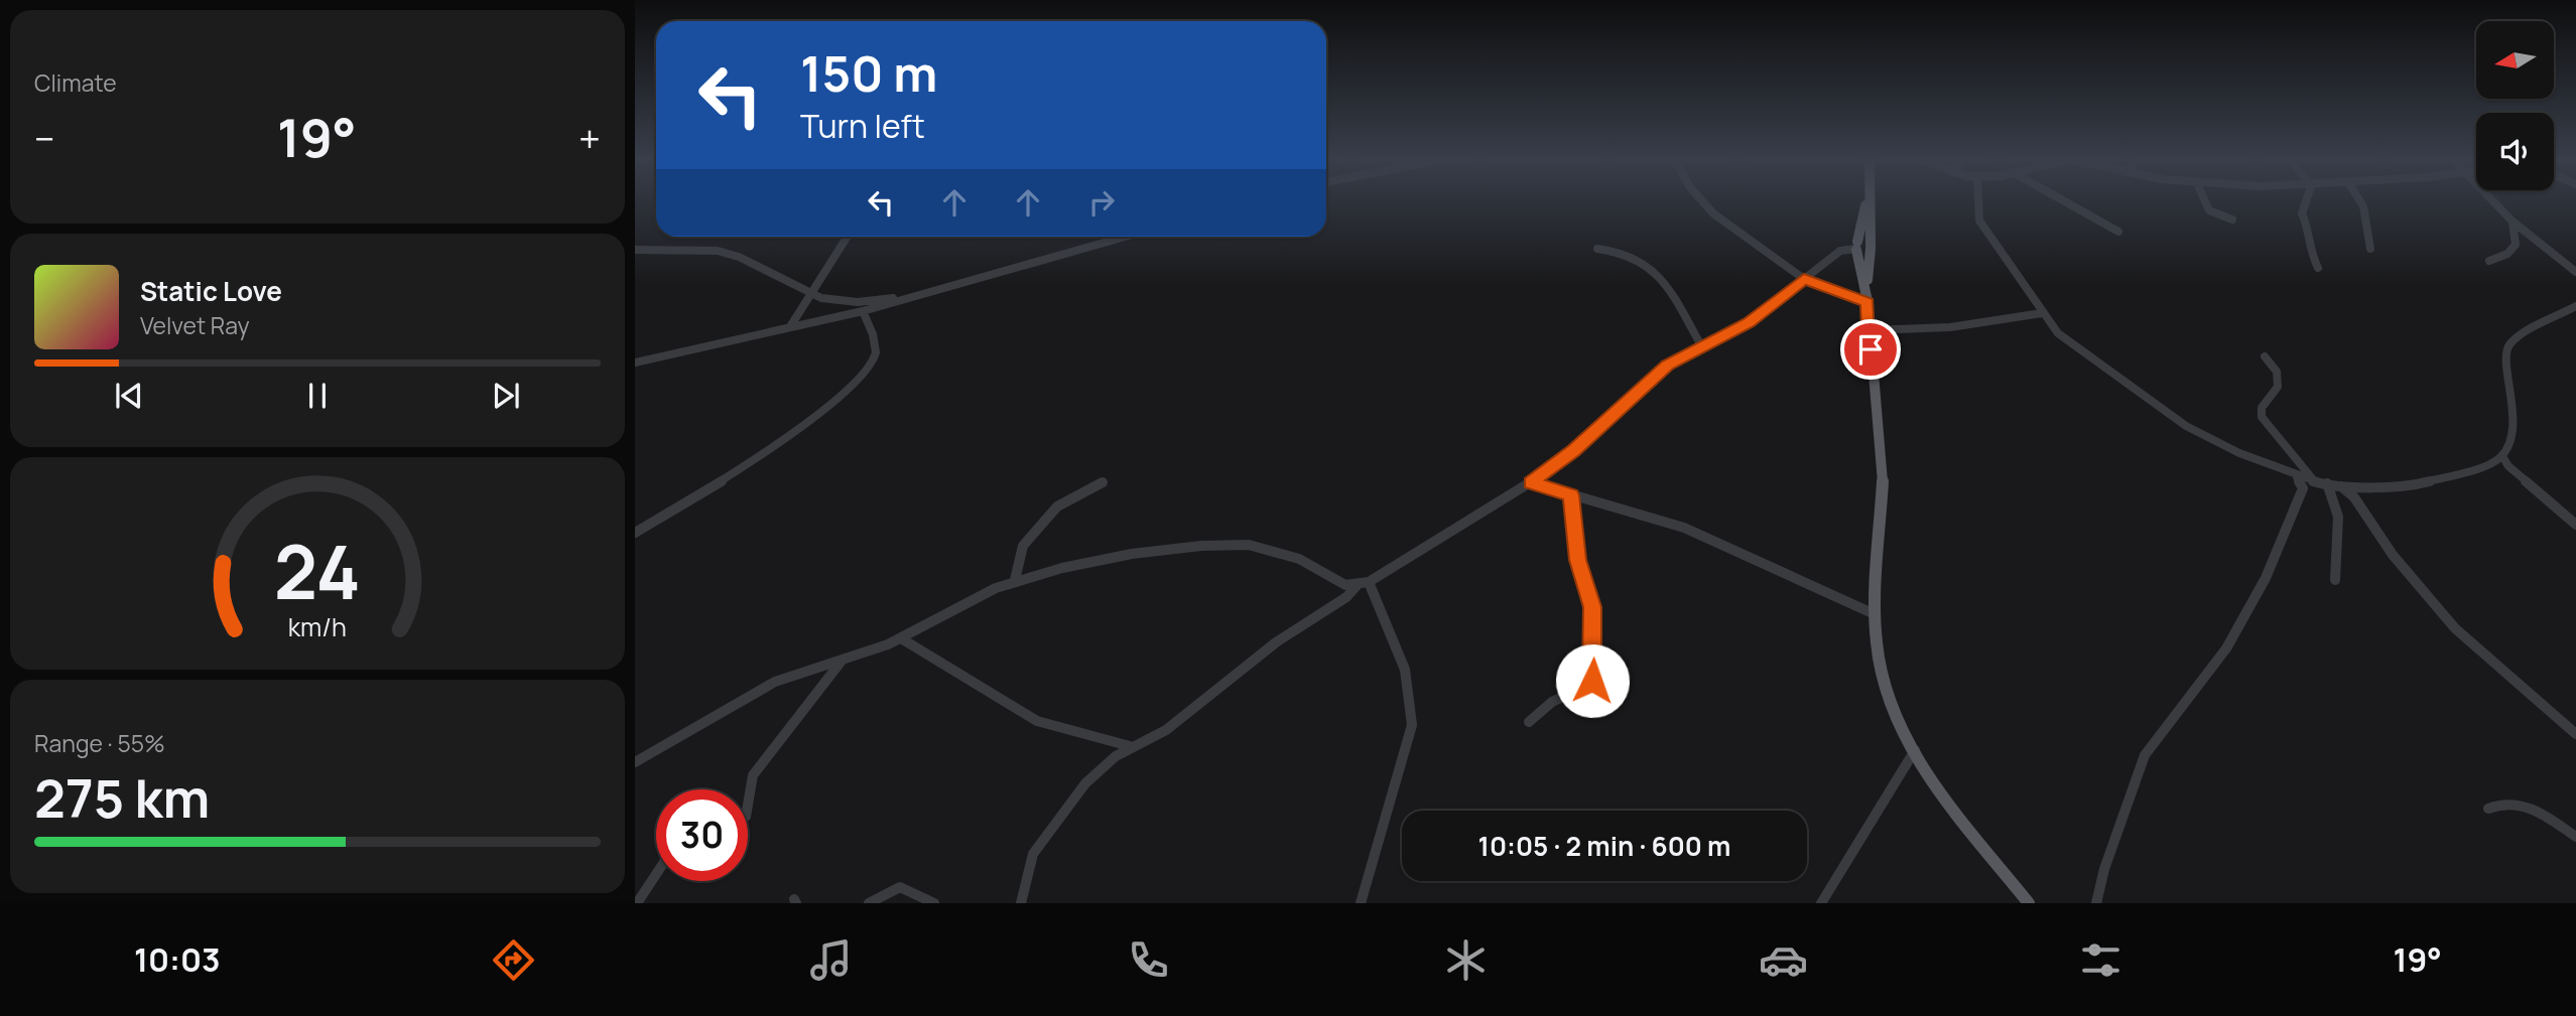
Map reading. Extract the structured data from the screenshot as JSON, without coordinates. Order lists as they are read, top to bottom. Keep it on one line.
{"north":"left","page":{"tile":["Climate",["Range · 55%","275 km"]],"turn":["150 m","Turn left"],"heat":["−","19°","+"],"song":["Static Love","Velvet Ray"],"limit":"30","trip":"10:05 · 2 min · 600 m","tabs":["10:03","19°"],"gauge":["24","km/h"]}}
